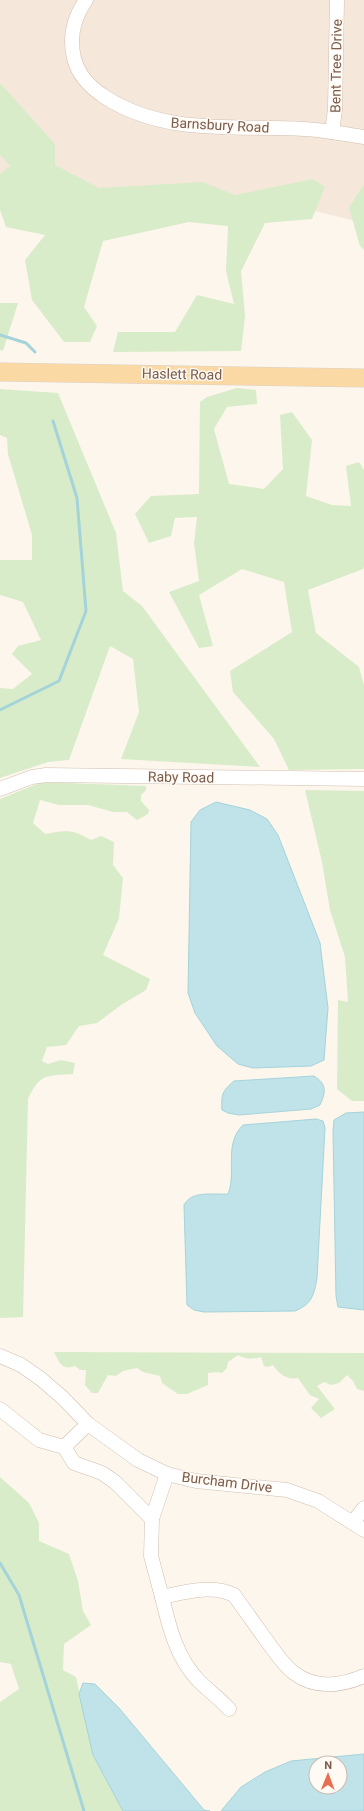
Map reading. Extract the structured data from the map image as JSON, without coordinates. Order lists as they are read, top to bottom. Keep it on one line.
{"streets":{"main road":["Haslett Road"],"street":["Bent Tree Drive","Barnsbury Road","Raby Road","Burcham Drive"]},"crossings":[["Bent Tree Drive","Barnsbury Road"]],"north":"top"}
